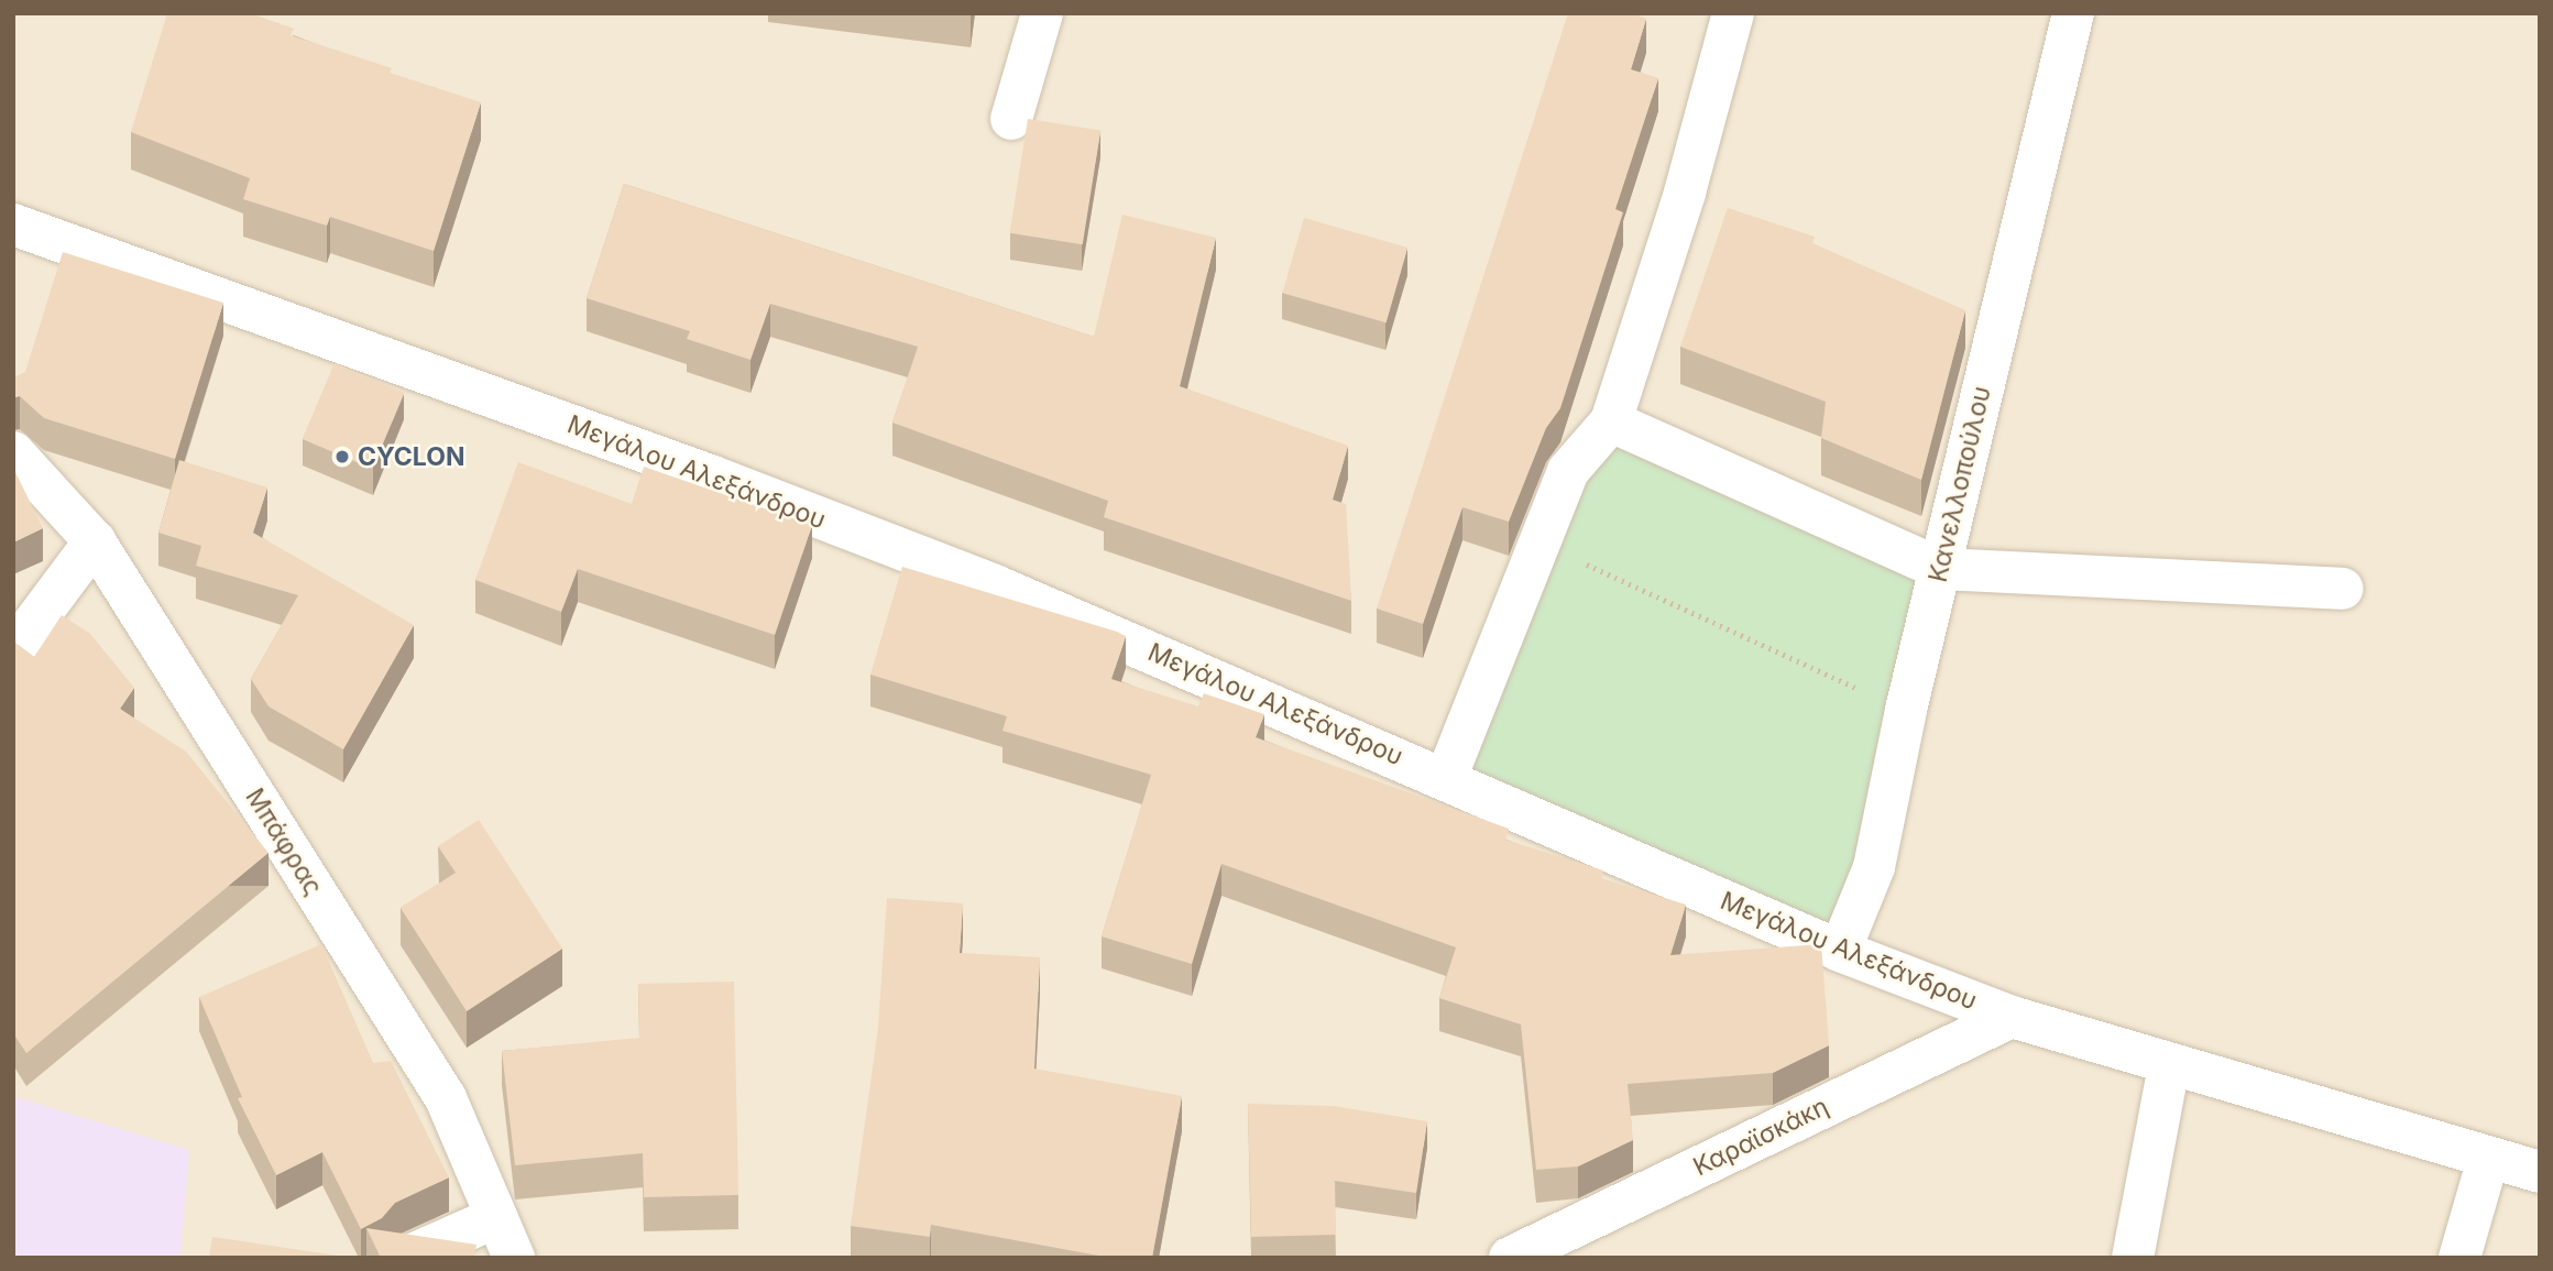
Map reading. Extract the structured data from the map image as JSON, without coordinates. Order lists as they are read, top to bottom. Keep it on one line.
{"streets":{"street":["Μεγάλου Αλεξάνδρου","Κανελλοπούλου","Μπάφρας","Καραϊσκάκη"]},"crossings":[["Μεγάλου Αλεξάνδρου","Κανελλοπούλου"],["Μεγάλου Αλεξάνδρου","Καραϊσκάκη"]],"places":["CYCLON"]}
